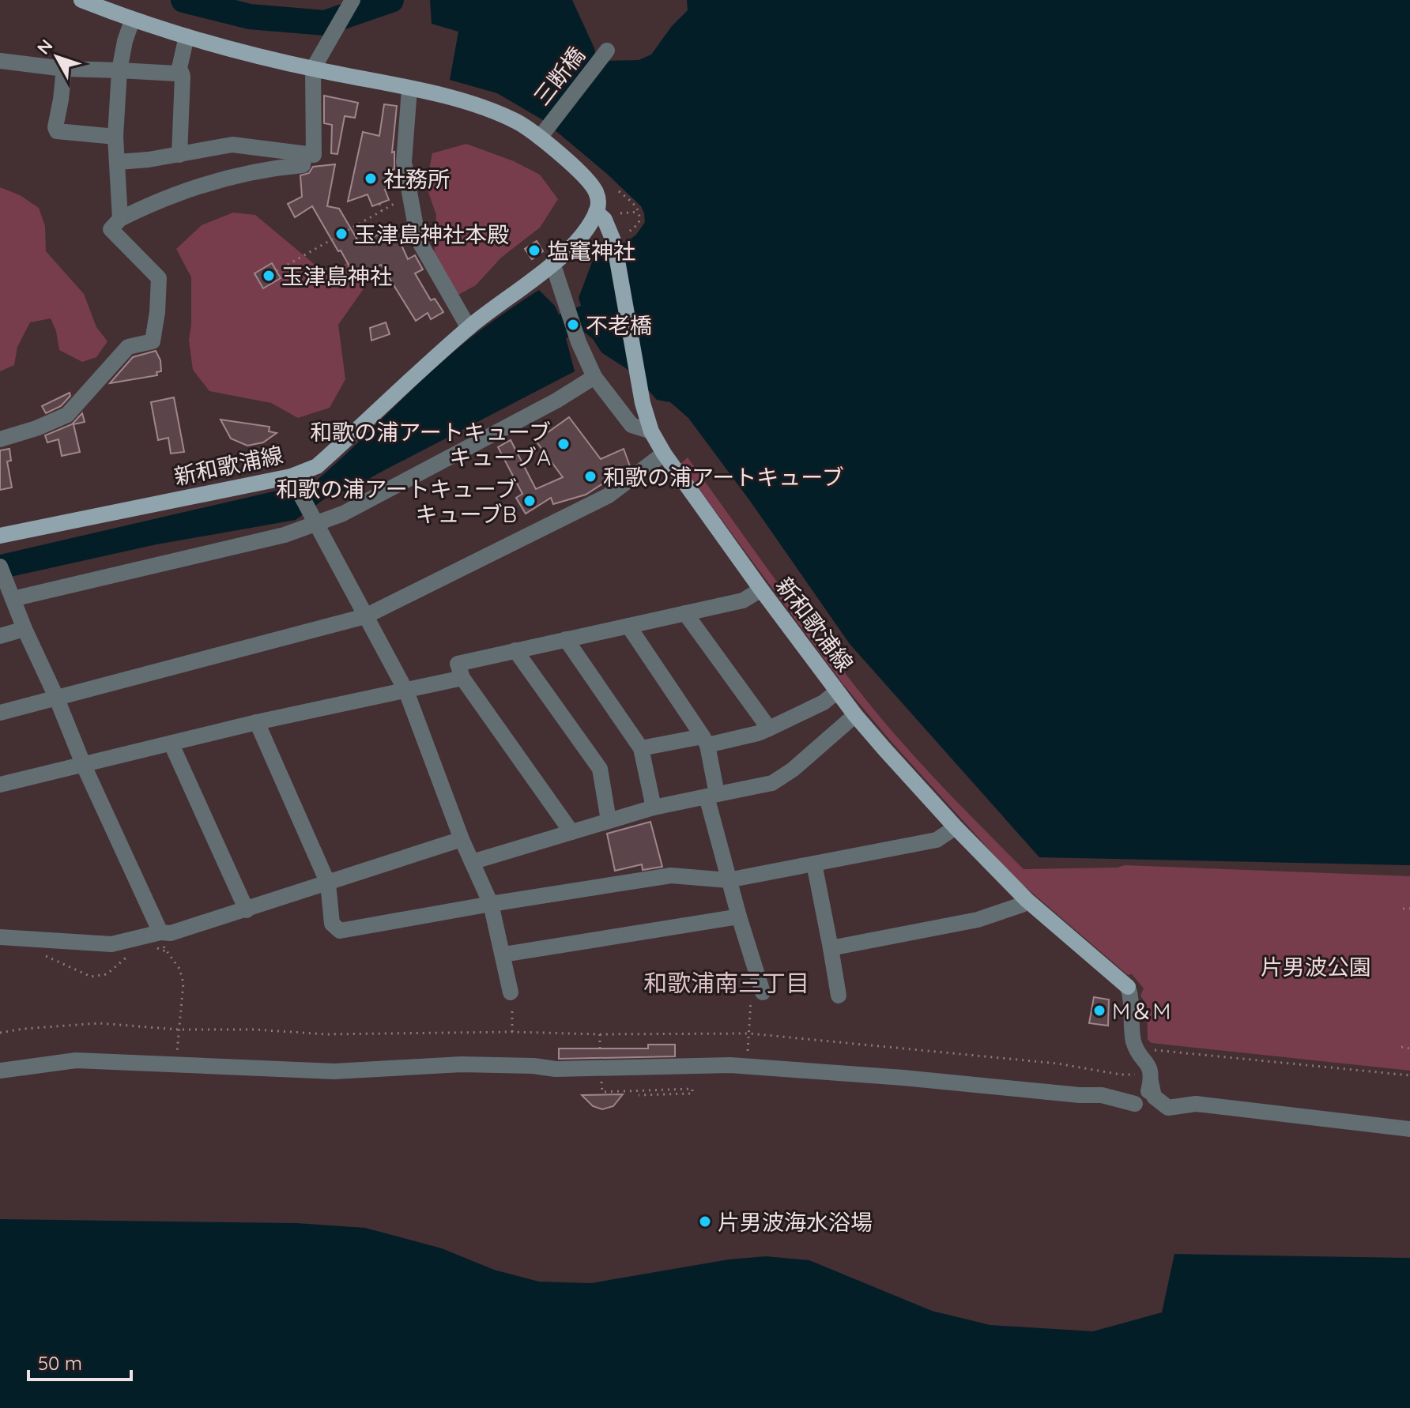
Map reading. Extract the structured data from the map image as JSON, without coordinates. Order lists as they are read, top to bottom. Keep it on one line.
{"streets":{"main road":["新和歌浦線"],"street":["三断橋"]},"crossings":[["三断橋","新和歌浦線"]],"districts":["和歌浦南三丁目"],"parks":["片男波公園"],"places":["社務所","玉津島神社本殿","塩竃神社","玉津島神社","不老橋","和歌の浦アートキューブ キューブA","和歌の浦アートキューブ","和歌の浦アートキューブ キューブB","M＆M","片男波海水浴場"],"scale_bar":"50 m","north":"top left"}
